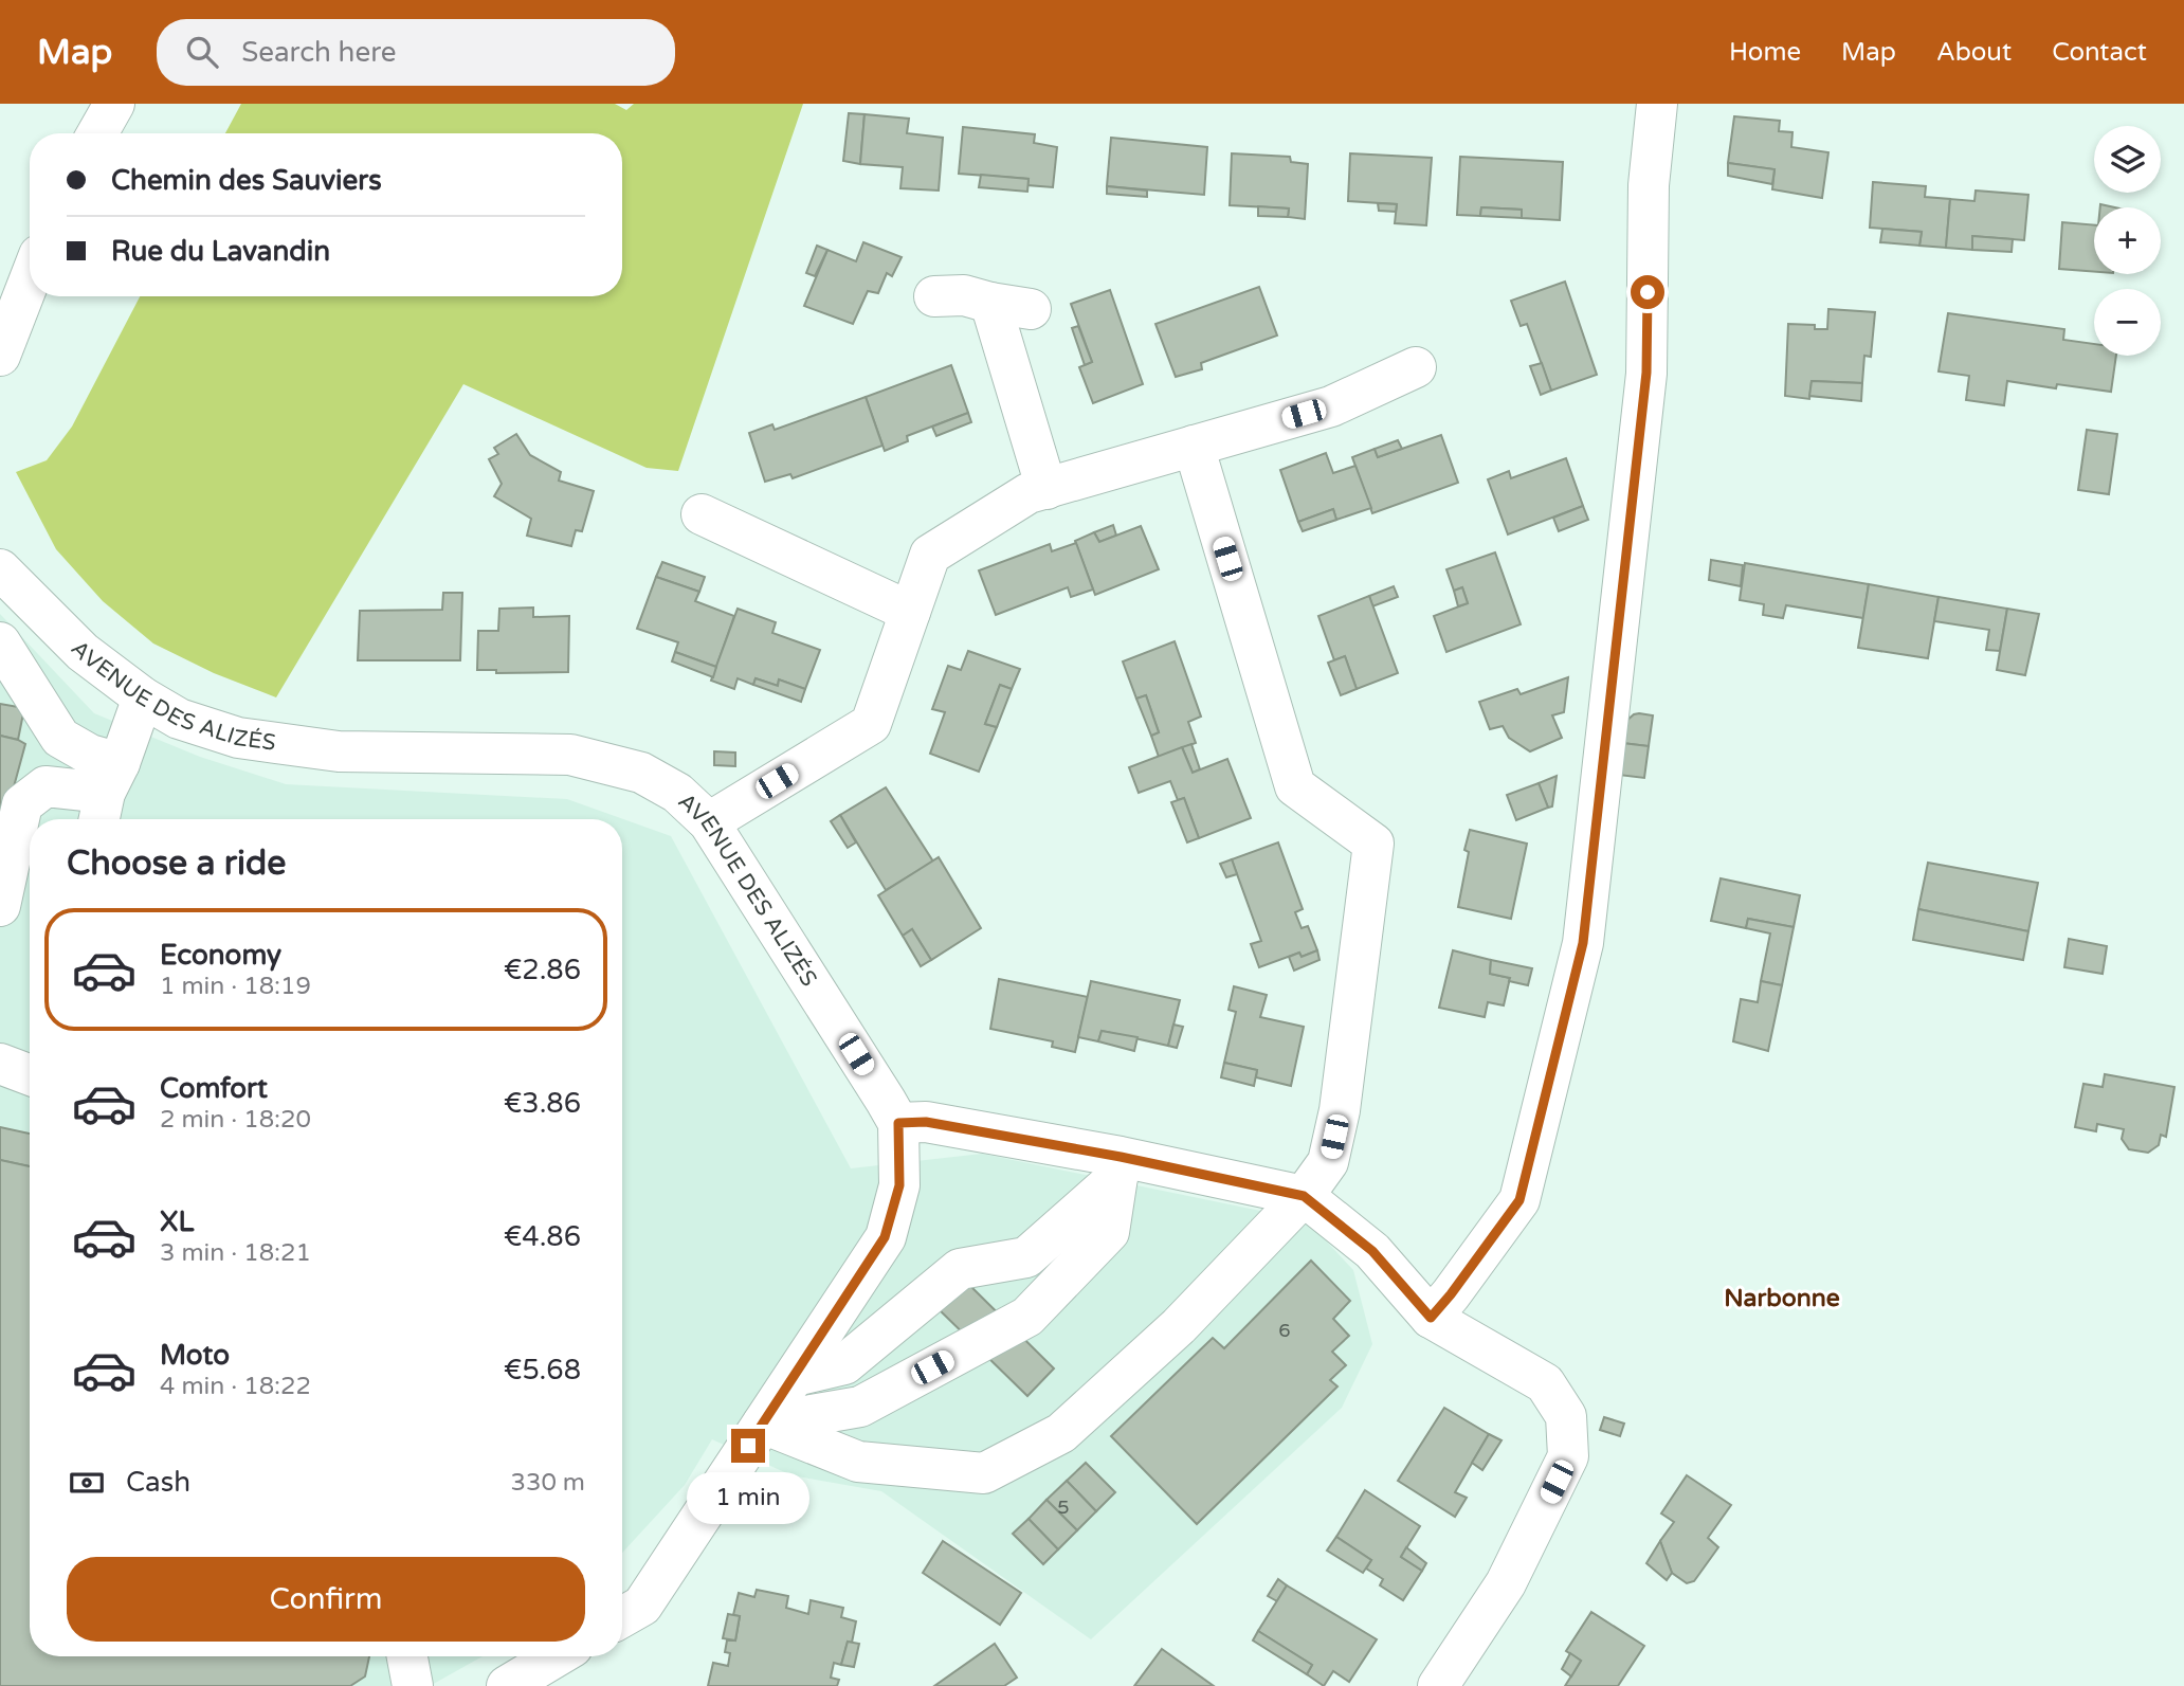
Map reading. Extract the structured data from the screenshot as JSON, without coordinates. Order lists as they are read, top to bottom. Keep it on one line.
{"streets":{"street":["AVENUE DES ALIZÉS"]},"districts":["Narbonne"],"house_numbers":["6","5"],"page":{"header":"Map","search":"Search here","nav":["Home","Map","About","Contact"],"map_buttons":["+","−"],"banner":["Chemin des Sauviers","Rue du Lavandin"],"heading":"Choose a ride","list":[{"name":"Economy","note":"1 min · 18:19","value":"€2.86"},{"name":"Comfort","note":"2 min · 18:20","value":"€3.86"},{"name":"XL","note":"3 min · 18:21","value":"€4.86"},{"name":"Moto","note":"4 min · 18:22","value":"€5.68"}],"pay":["Cash","330 m"],"bubble":"1 min","buttons":"Confirm"}}
